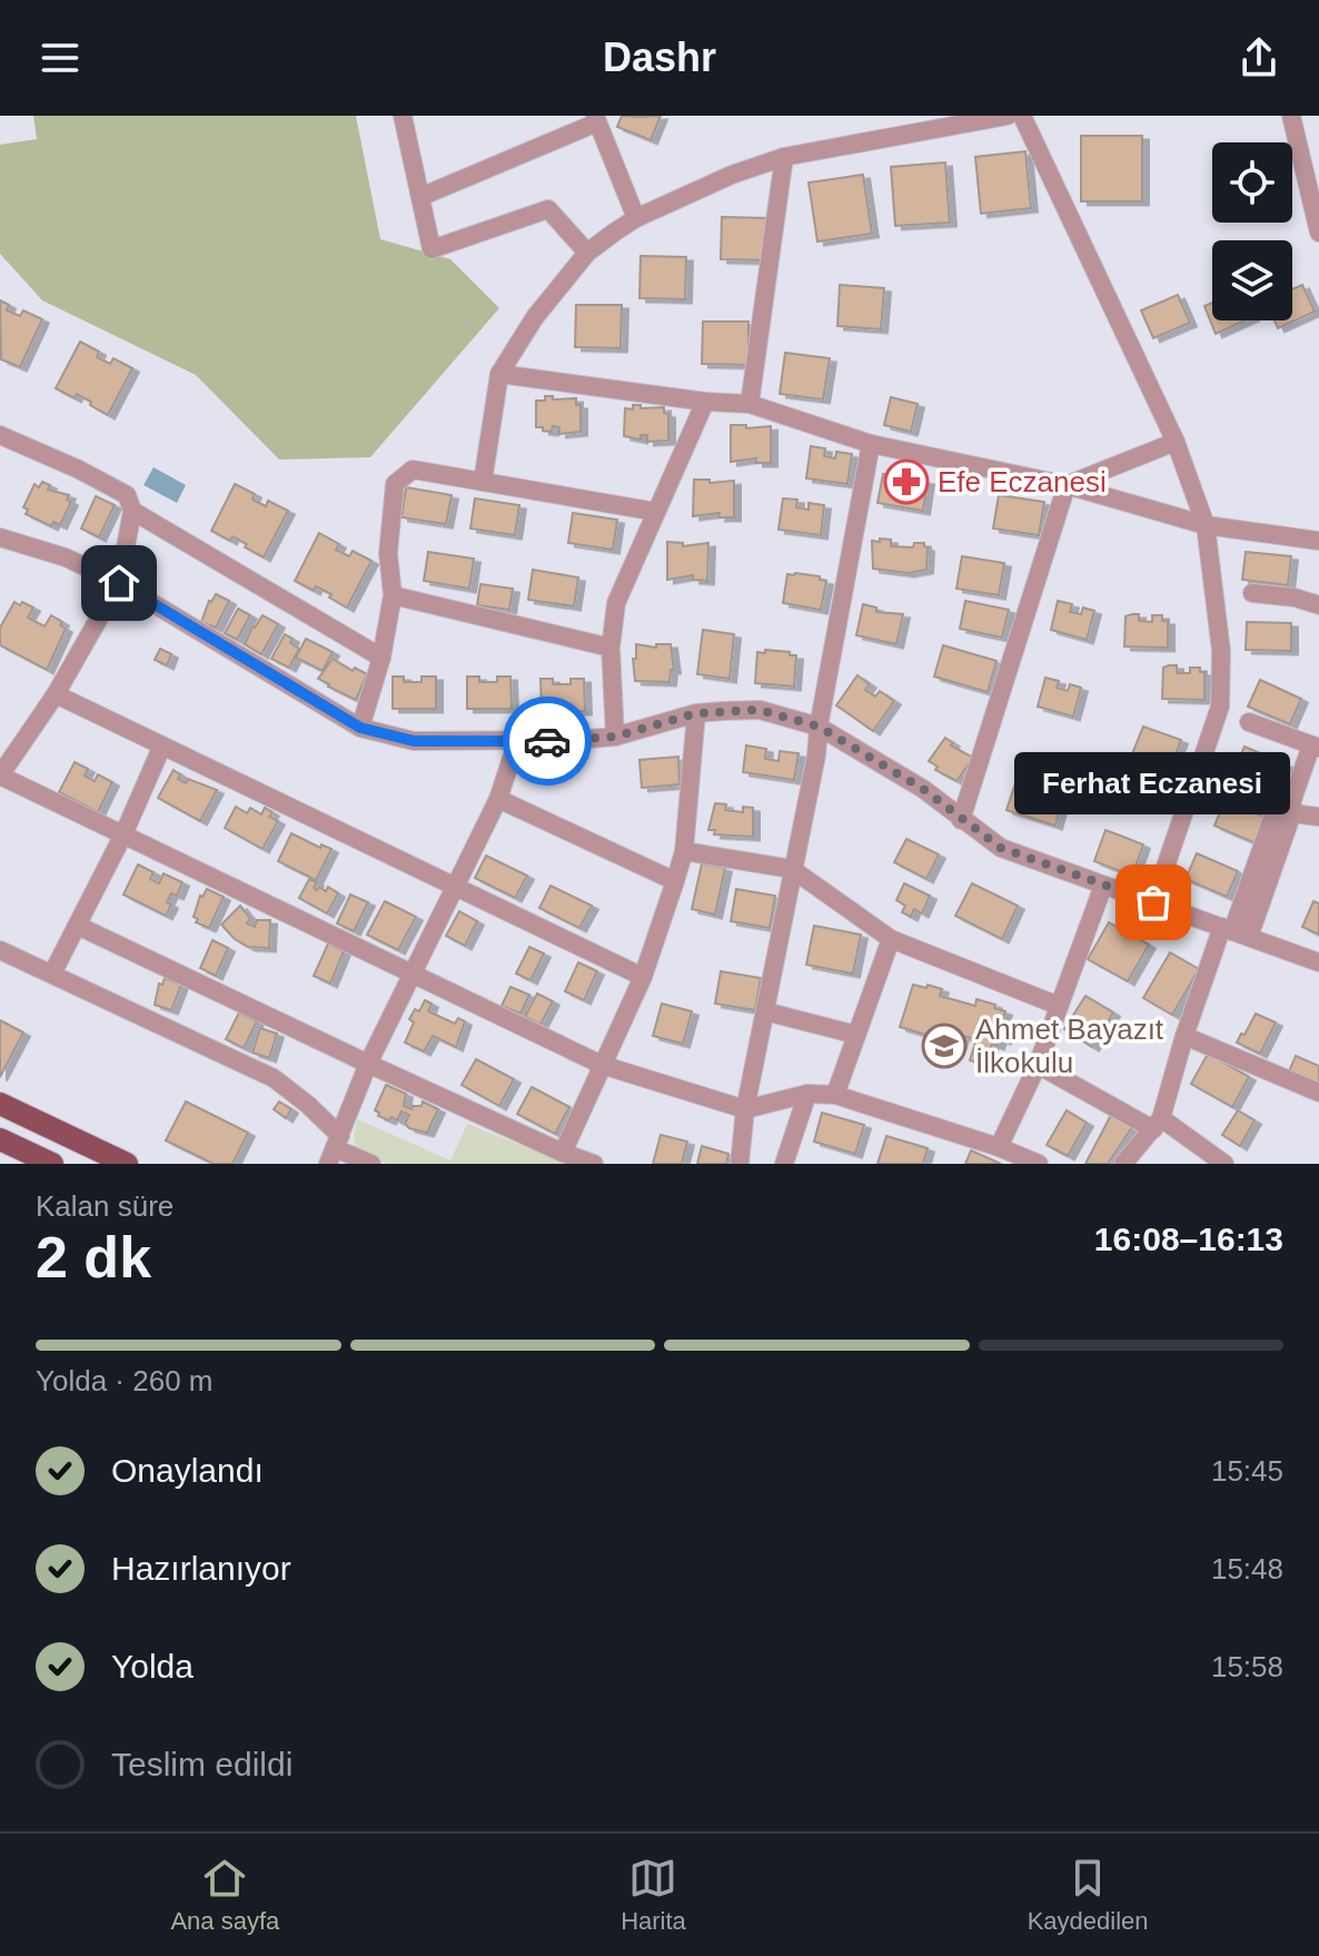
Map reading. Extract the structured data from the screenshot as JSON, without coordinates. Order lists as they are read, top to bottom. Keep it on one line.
{"places":{"pharmacy":["Efe Eczanesi"],"other":["Ferhat Eczanesi"],"school or university":["Ahmet Bayazıt İlkokulu"]},"page":{"header":"Dashr","bubble":"Ferhat Eczanesi","heading":["2 dk","Kalan süre","16:08–16:13"],"bar":"Yolda · 260 m","list":[["Onaylandı","15:45"],["Hazırlanıyor","15:48"],["Yolda","15:58"],"Teslim edildi"],"tabs":["Ana sayfa","Harita","Kaydedilen"]}}
